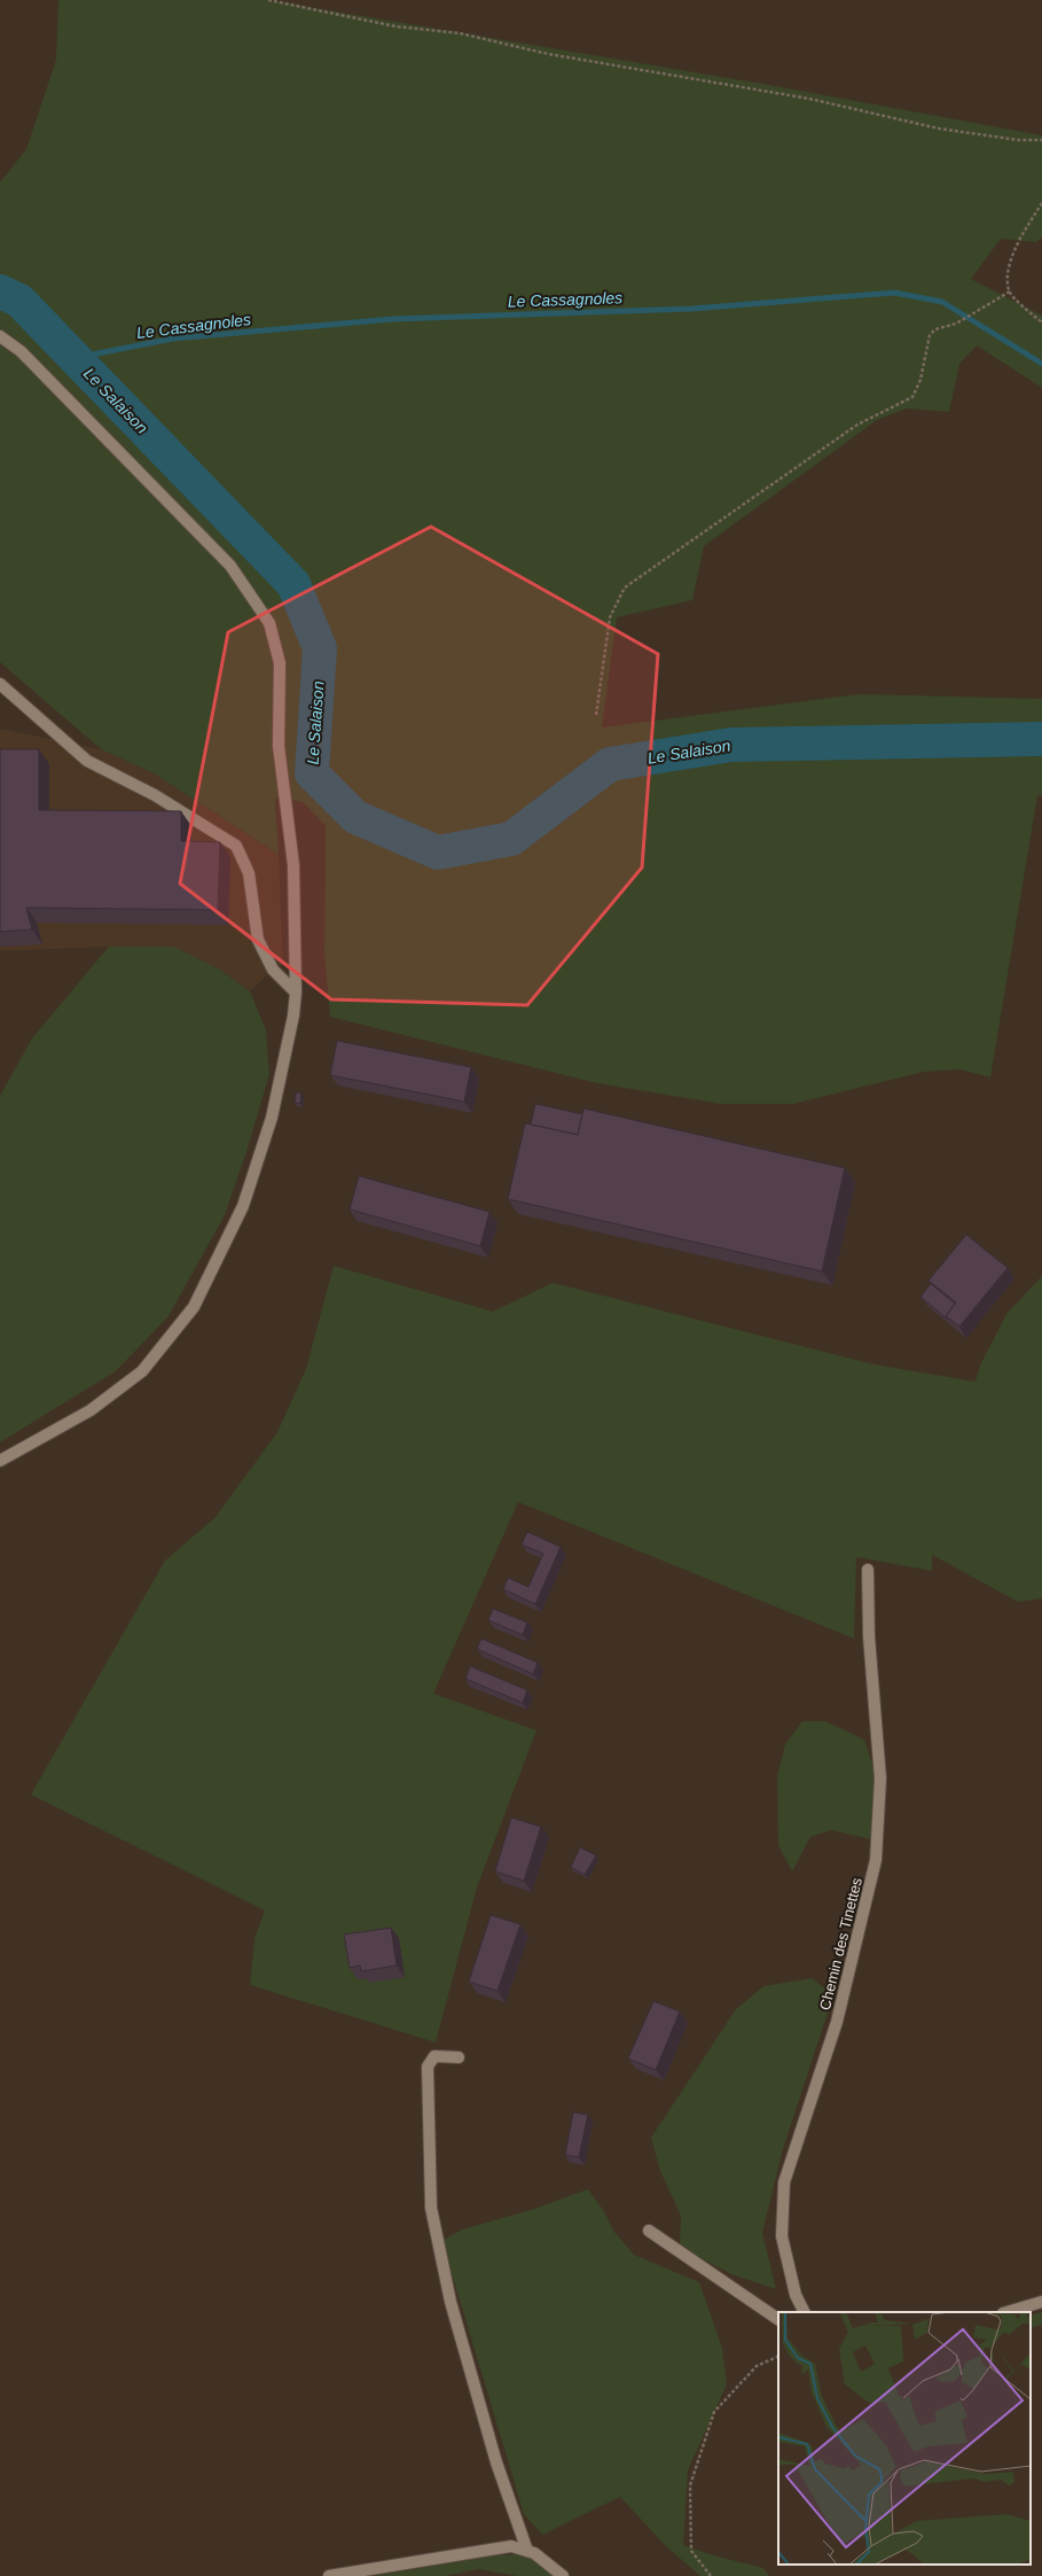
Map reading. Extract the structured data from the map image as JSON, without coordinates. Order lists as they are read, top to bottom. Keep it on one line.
{"streets":{"street":["Chemin des Tinettes"]},"water":["Le Cassagnoles","Le Salaison"]}
